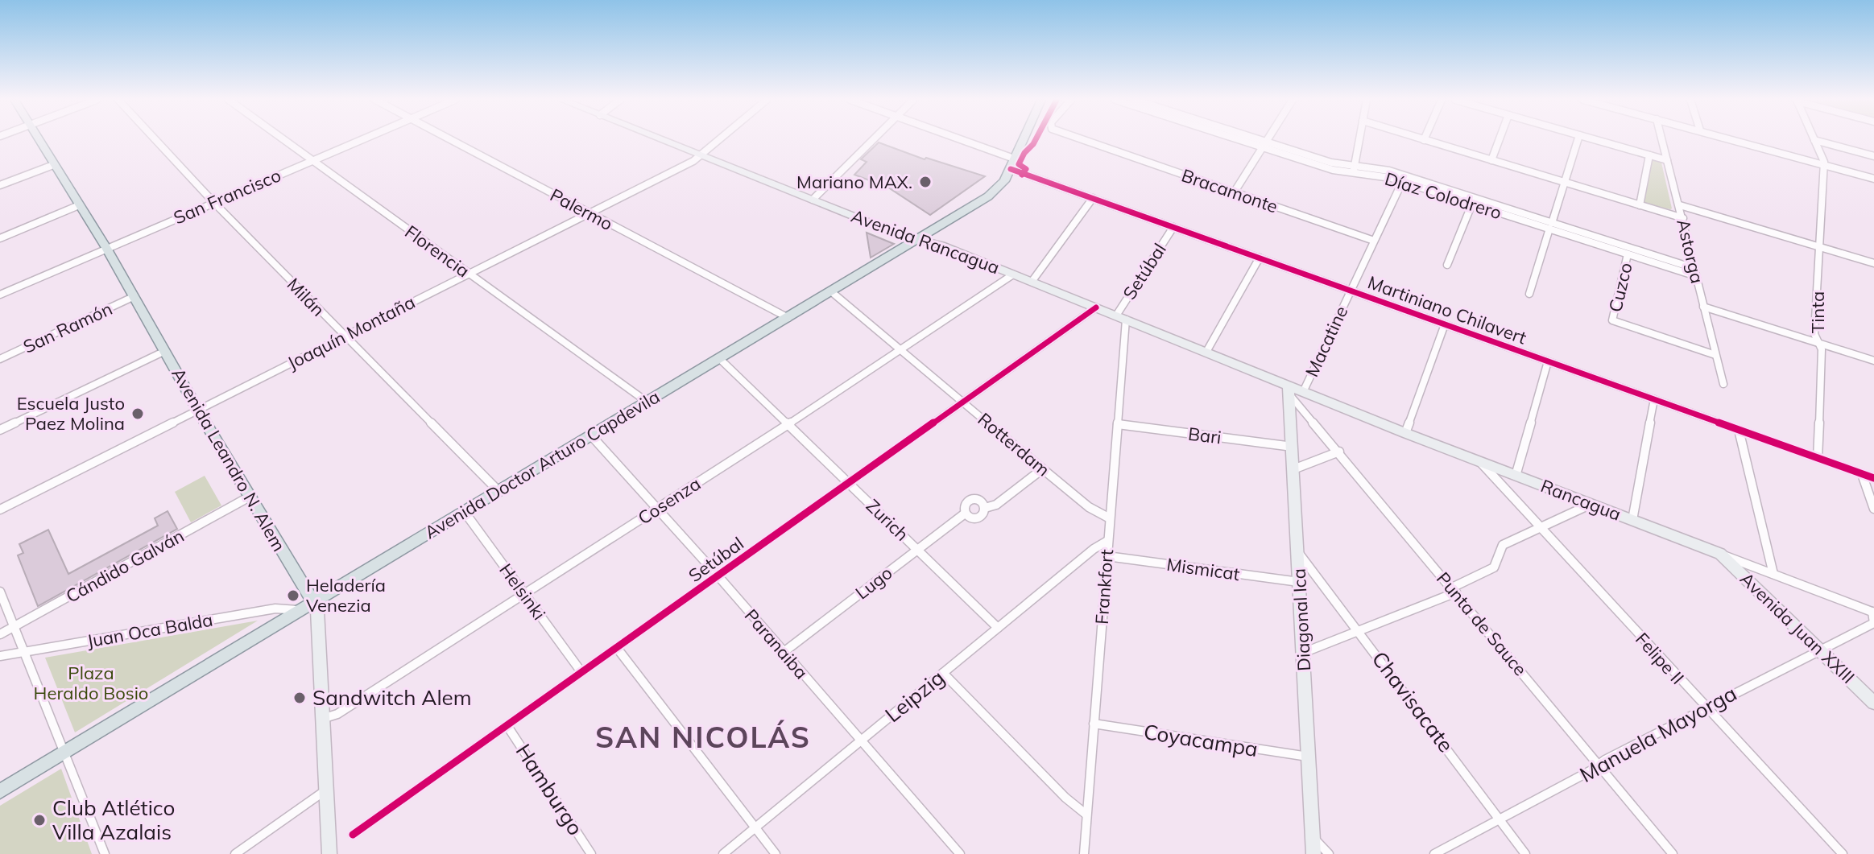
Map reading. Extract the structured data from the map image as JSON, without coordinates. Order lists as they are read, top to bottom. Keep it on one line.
{"streets":{"main road":["Avenida Rancagua","Avenida Leandro N. Alem","Avenida Doctor Arturo Capdevila","Rancagua","Diagonal Ica","Avenida Juan XXIII"],"street":["Bracamonte","Díaz Colodrero","San Francisco","Palermo","Florencia","Astorga","Setúbal","Cuzco","Milán","Martiniano Chilavert","Tinta","San Ramón","Joaquín Montaña","Macatine","Bari","Rotterdam","Cosenza","Zurich","Cándido Galván","Mismicat","Lugo","Frankfort","Helsinki","Punta de Sauce","Juan Oca Balda","Paranaiba","Felipe II","Leipzig","Chavisacate","Manuela Mayorga","Coyacampa","Hamburgo"]},"crossings":[["Bracamonte","Macatine"],["Díaz Colodrero","Astorga"],["Díaz Colodrero","Cuzco"],["Díaz Colodrero","Macatine"],["San Francisco","Florencia"],["San Francisco","Milán"],["San Francisco","Avenida Leandro N. Alem"],["Palermo","Joaquín Montaña"],["Palermo","Avenida Doctor Arturo Capdevila"],["Avenida Rancagua","Setúbal"],["Avenida Rancagua","Joaquín Montaña"],["Avenida Rancagua","Macatine"],["Avenida Rancagua","Avenida Doctor Arturo Capdevila"],["Avenida Rancagua","Rancagua"],["Avenida Rancagua","Cosenza"],["Avenida Rancagua","Frankfort"],["Avenida Rancagua","Diagonal Ica"],["Avenida Rancagua","Punta de Sauce"],["Florencia","Joaquín Montaña"],["Florencia","Avenida Doctor Arturo Capdevila"],["Astorga","Cuzco"],["Setúbal","Martiniano Chilavert"],["Setúbal","Rotterdam"],["Setúbal","Zurich"],["Setúbal","Frankfort"],["Setúbal","Helsinki"],["Setúbal","Paranaiba"],["Setúbal","Hamburgo"],["Milán","Joaquín Montaña"],["Milán","Avenida Doctor Arturo Capdevila"],["Martiniano Chilavert","Tinta"],["Martiniano Chilavert","Macatine"],["Martiniano Chilavert","Avenida Doctor Arturo Capdevila"],["San Ramón","Avenida Leandro N. Alem"],["Joaquín Montaña","Avenida Leandro N. Alem"],["Macatine","Rancagua"],["Macatine","Diagonal Ica"],["Macatine","Punta de Sauce"],["Bari","Frankfort"],["Bari","Diagonal Ica"],["Rotterdam","Avenida Doctor Arturo Capdevila"],["Rotterdam","Cosenza"],["Rotterdam","Lugo"],["Rotterdam","Frankfort"],["Avenida Leandro N. Alem","Avenida Doctor Arturo Capdevila"],["Avenida Leandro N. Alem","Cosenza"],["Avenida Leandro N. Alem","Cándido Galván"],["Avenida Doctor Arturo Capdevila","Zurich"],["Avenida Doctor Arturo Capdevila","Helsinki"],["Avenida Doctor Arturo Capdevila","Juan Oca Balda"],["Avenida Doctor Arturo Capdevila","Paranaiba"],["Rancagua","Diagonal Ica"],["Rancagua","Punta de Sauce"],["Rancagua","Avenida Juan XXIII"],["Rancagua","Felipe II"],["Rancagua","Manuela Mayorga"],["Cosenza","Zurich"],["Cosenza","Helsinki"],["Cosenza","Paranaiba"],["Zurich","Lugo"],["Zurich","Leipzig"],["Mismicat","Frankfort"],["Mismicat","Diagonal Ica"],["Lugo","Paranaiba"],["Frankfort","Leipzig"],["Frankfort","Coyacampa"],["Diagonal Ica","Punta de Sauce"],["Diagonal Ica","Chavisacate"],["Diagonal Ica","Coyacampa"],["Punta de Sauce","Manuela Mayorga"],["Avenida Juan XXIII","Manuela Mayorga"],["Paranaiba","Leipzig"],["Felipe II","Manuela Mayorga"],["Chavisacate","Manuela Mayorga"]],"districts":["SAN NICOLÁS"],"parks":["Plaza Heraldo Bosio"],"places":["Mariano MAX.","Escuela Justo Paez Molina","Heladería Venezia","Sandwitch Alem","Club Atlético Villa Azalais"]}
